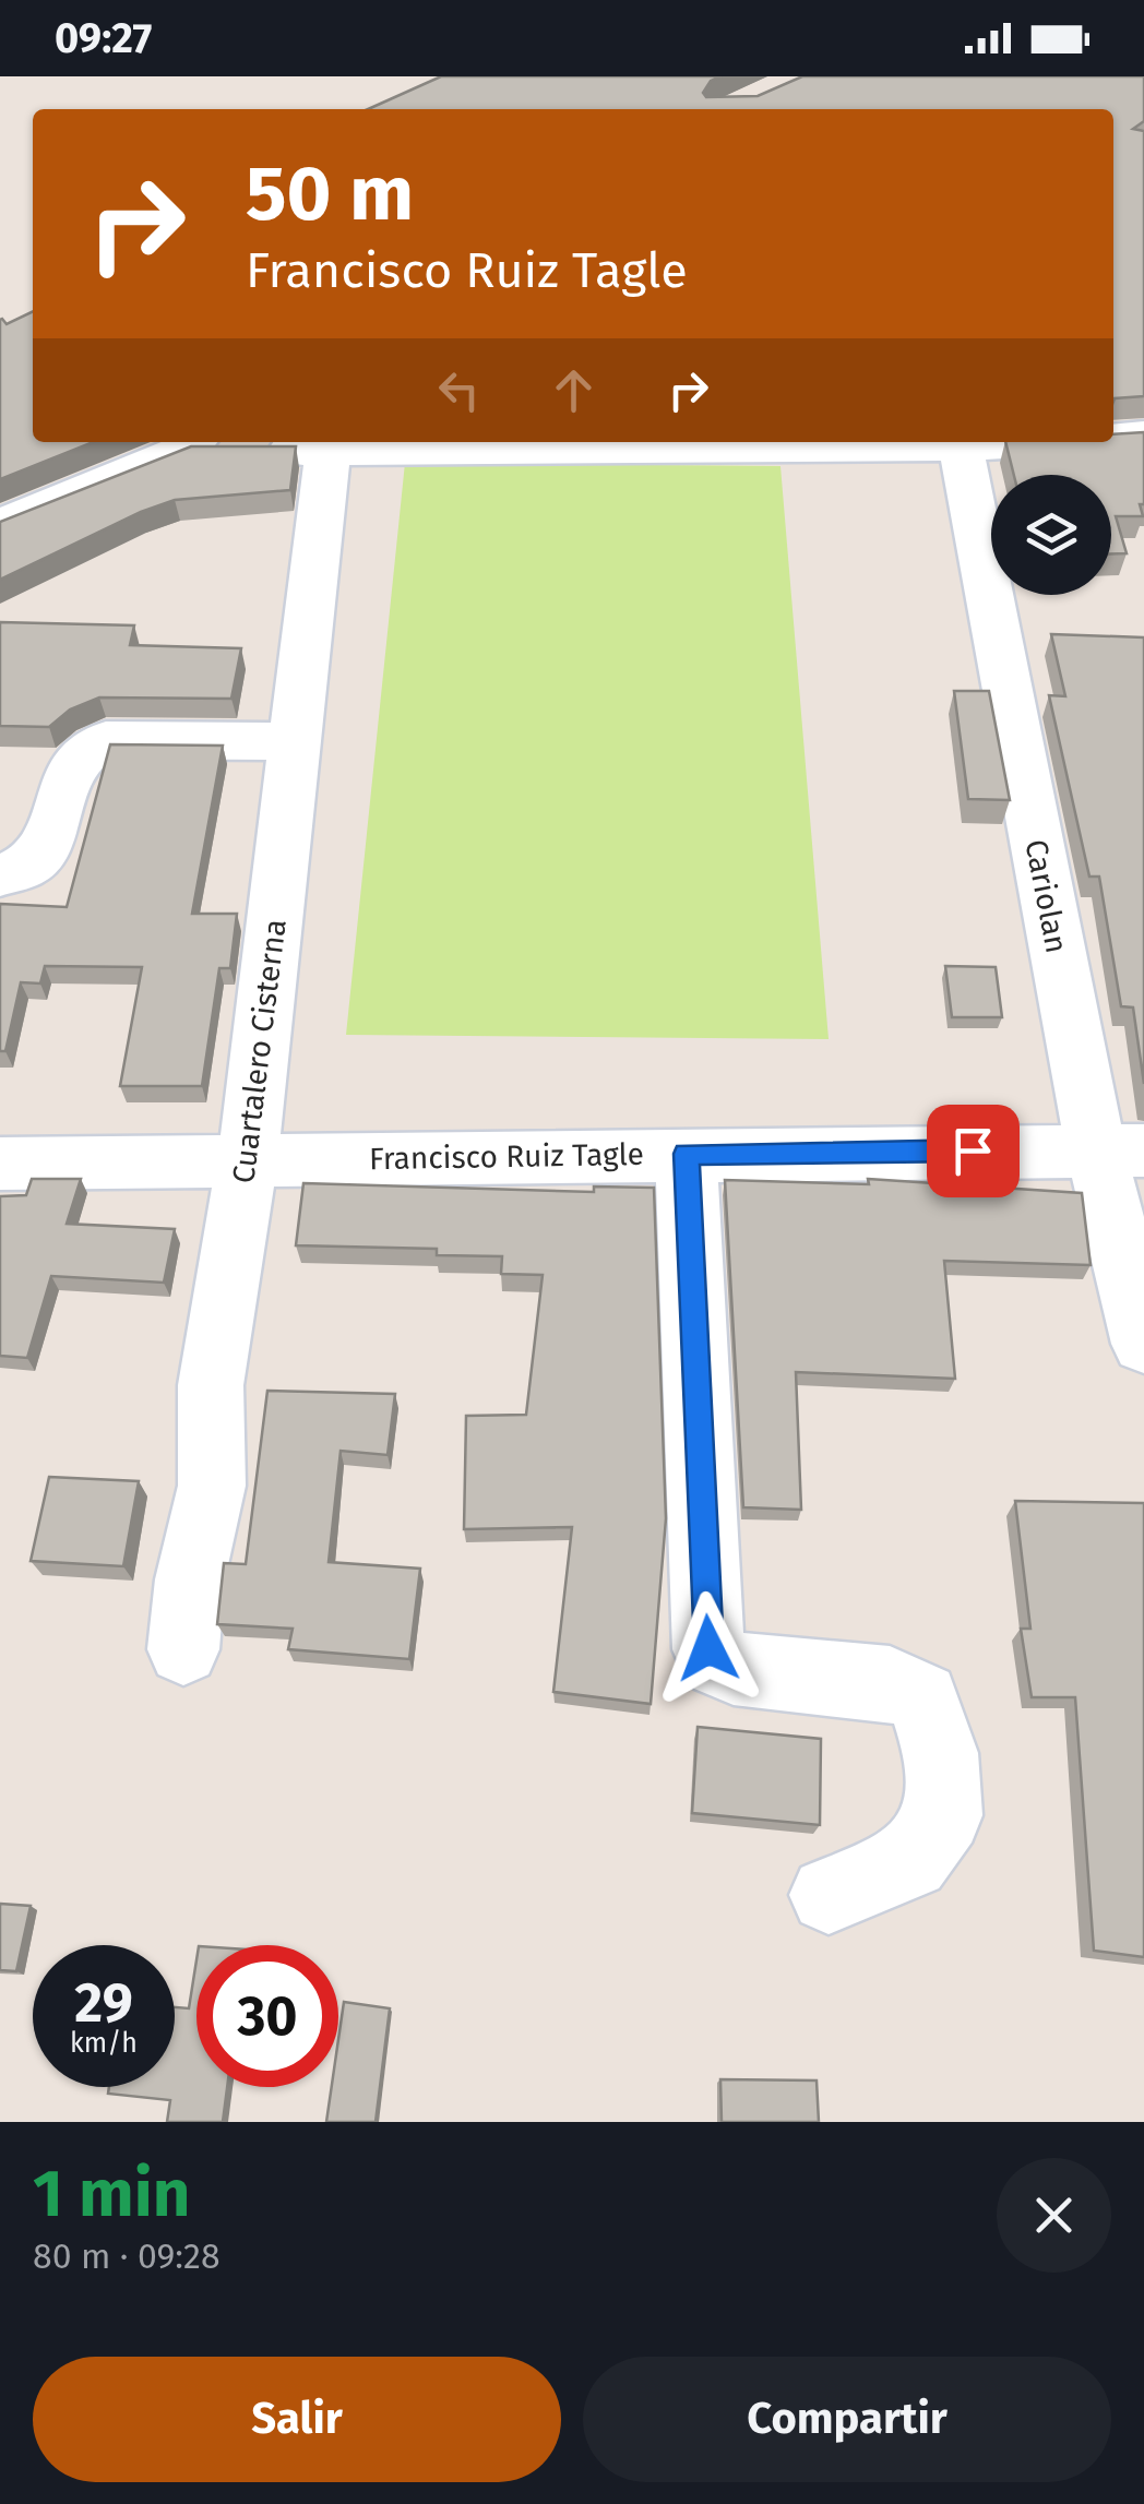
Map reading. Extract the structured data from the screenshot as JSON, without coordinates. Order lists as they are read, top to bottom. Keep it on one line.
{"streets":{"street":["Cariolan","Cuartalero Cisterna","Francisco Ruiz Tagle"]},"crossings":[["Cariolan","Francisco Ruiz Tagle"],["Cuartalero Cisterna","Francisco Ruiz Tagle"]],"page":{"status":"09:27","turn":["50 m","Francisco Ruiz Tagle"],"speed":"29 km/h","limit":"30","heading":["1 min","80 m · 09:28"],"buttons":["Salir","Compartir"]}}
